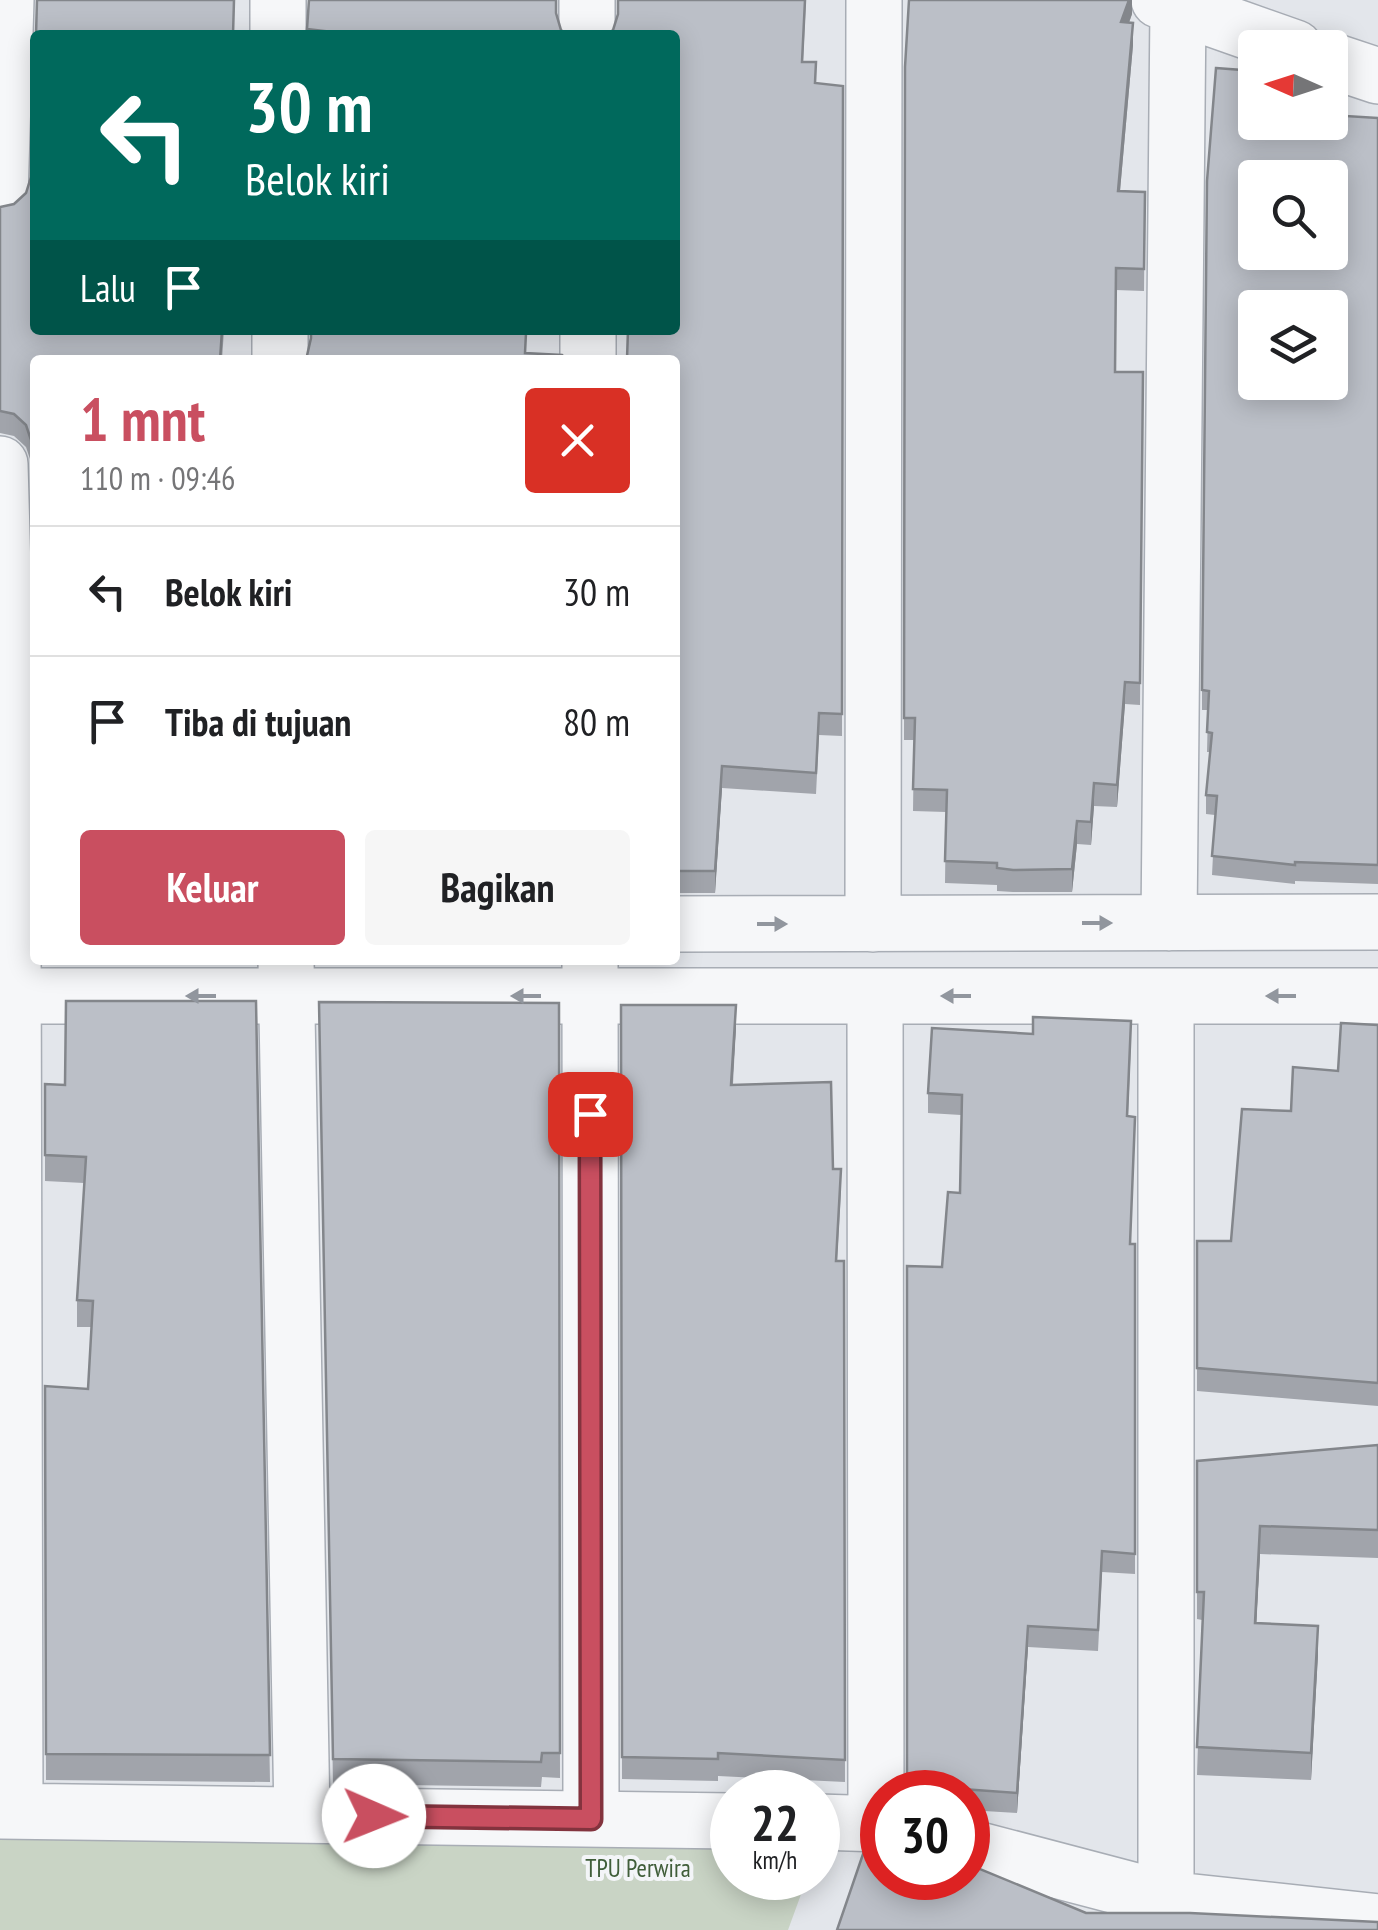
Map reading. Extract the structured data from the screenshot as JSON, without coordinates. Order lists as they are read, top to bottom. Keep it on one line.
{"parks":["TPU Perwira"],"north":"left","page":{"turn":["30 m","Belok kiri"],"then":"Lalu","heading":["1 mnt","110 m · 09:46"],"list":[{"name":"Belok kiri","value":"30 m"},{"name":"Tiba di tujuan","value":"80 m"}],"buttons":["Keluar","Bagikan"],"speed":"22 km/h","limit":"30"}}
